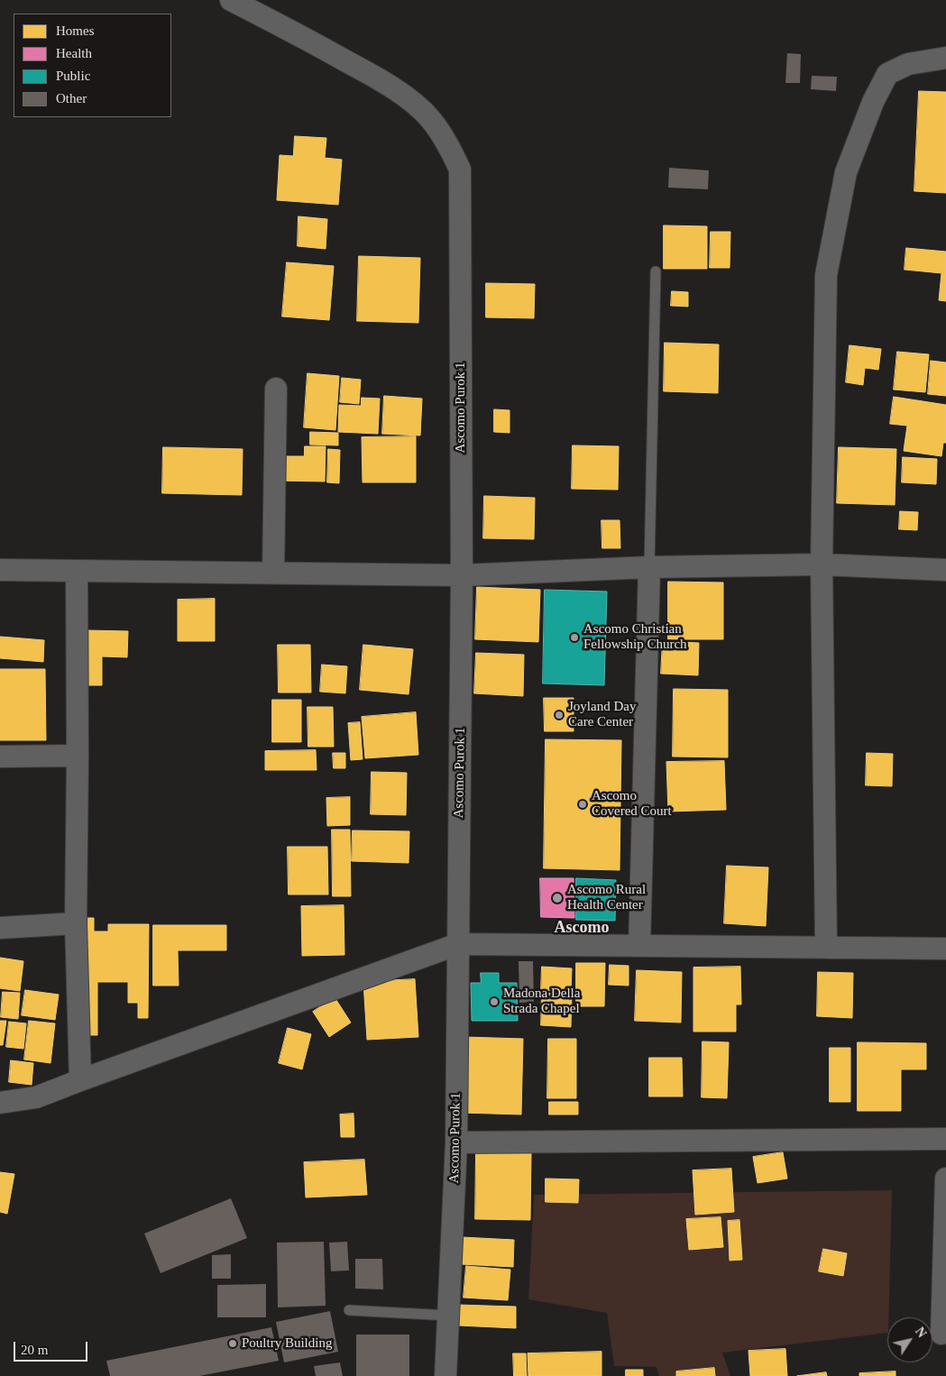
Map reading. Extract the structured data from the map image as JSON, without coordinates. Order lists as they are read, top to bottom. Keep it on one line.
{"streets":{"street":["Ascomo Purok 1"]},"districts":["Ascomo"],"places":["Ascomo Christian Fellowship Church","Joyland Day Care Center","Ascomo Covered Court","Ascomo Rural Health Center","Madona Della Strada Chapel","Poultry Building"],"legend":["Homes","Health","Public","Other"],"scale_bar":"20 m","north":"top right"}
